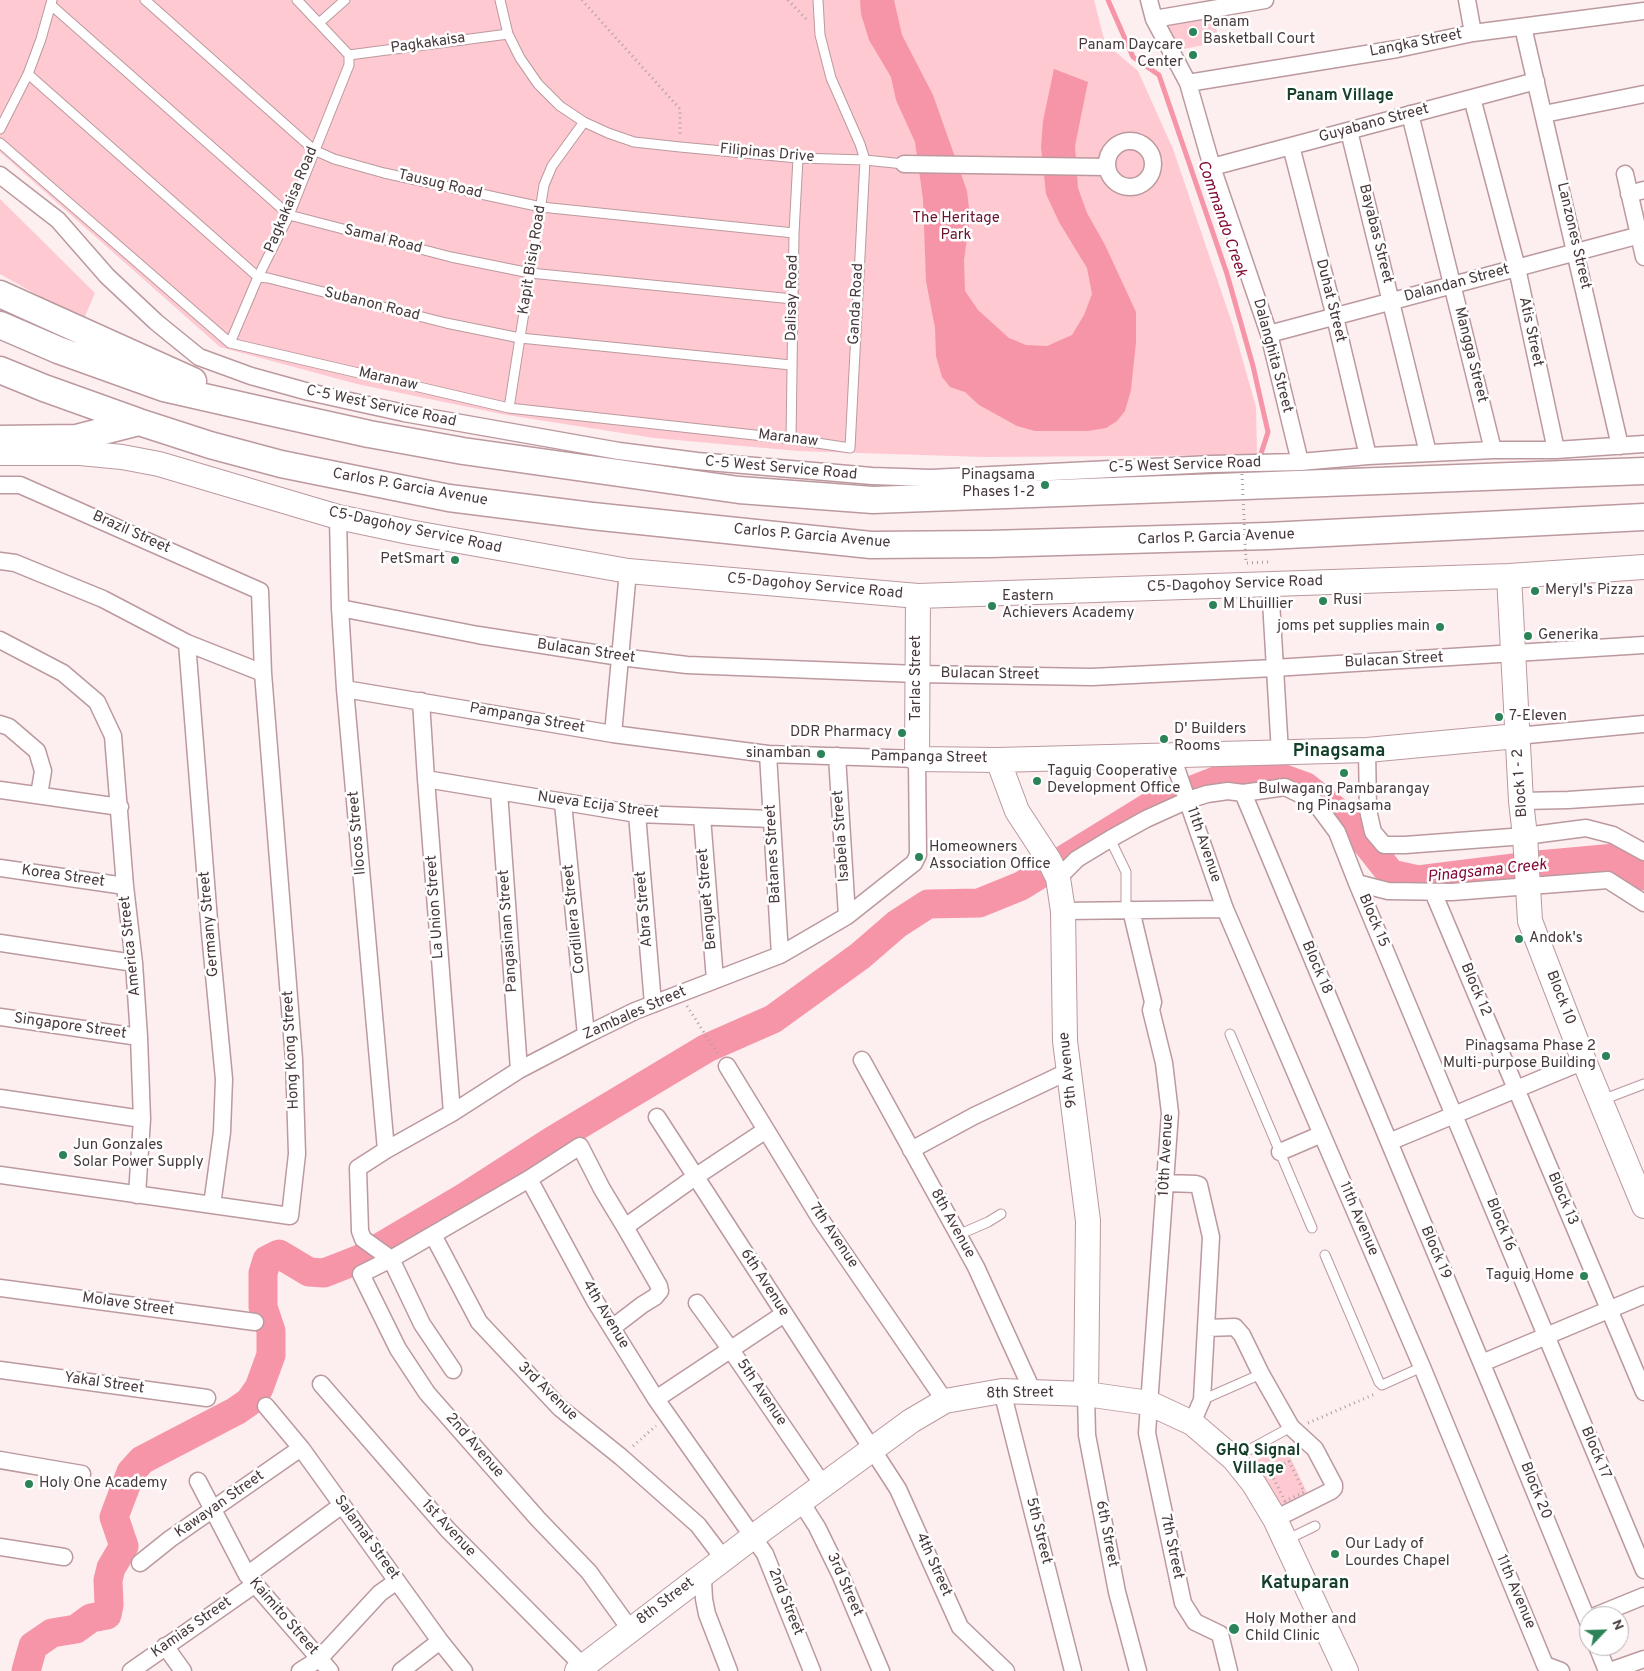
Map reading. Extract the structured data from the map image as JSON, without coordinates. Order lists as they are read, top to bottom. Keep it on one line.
{"streets":{"main road":["Carlos P. Garcia Avenue"],"street":["Langka Street","Guyabano Street","Filipinas Drive","Bayabas Street","Lanzones Street","Dalandan Street","Duhat Street","Atis Street","Mangga Street","Dalanghita Street","C-5 West Service Road","C5-Dagohoy Service Road","Brazil Street","Bulacan Street","Tarlac Street","Pampanga Street","Block 1 - 2","Nueva Ecija Street","Ilocos Street","Isabela Street","11th Avenue","Batanes Street","Korea Street","Benguet Street","La Union Street","Abra Street","Cordillera Street","Block 15","Germany Street","Pangasinan Street","America Street","Block 18","Block 12","Block 10","Zambales Street","Singapore Street","Hong Kong Street","9th Avenue","10th Avenue","Block 13","8th Avenue","Block 16","7th Avenue","Block 19","6th Avenue","Molave Street","4th Avenue","Yakal Street","3rd Avenue","5th Avenue","8th Street","2nd Avenue","Block 17","Block 20","Kawayan Street","1st Avenue","5th Street","6th Street","Salamat Street","7th Street","4th Street","3rd Street","2nd Street","Kaimito Street","Kamias Street"],"lane":["Pagkakaisa","Tausug Road","Pagkakaisa Road","Samal Road","Kapit Bisig Road","Dalisay Road","Ganda Road","Subanon Road","Maranaw"]},"crossings":[["Pagkakaisa","Filipinas Drive"],["Pagkakaisa","Pagkakaisa Road"],["Langka Street","Lanzones Street"],["Langka Street","Dalanghita Street"],["Guyabano Street","Bayabas Street"],["Guyabano Street","Lanzones Street"],["Guyabano Street","Duhat Street"],["Guyabano Street","Atis Street"],["Guyabano Street","Mangga Street"],["Guyabano Street","Dalanghita Street"],["Filipinas Drive","Kapit Bisig Road"],["Filipinas Drive","Dalisay Road"],["Filipinas Drive","Ganda Road"],["Tausug Road","Pagkakaisa Road"],["Tausug Road","Kapit Bisig Road"],["Tausug Road","Dalisay Road"],["Pagkakaisa Road","Samal Road"],["Pagkakaisa Road","Subanon Road"],["Pagkakaisa Road","Maranaw"],["Bayabas Street","Dalandan Street"],["Bayabas Street","C-5 West Service Road"],["Lanzones Street","Dalandan Street"],["Lanzones Street","C-5 West Service Road"],["Samal Road","Kapit Bisig Road"],["Samal Road","Dalisay Road"],["Kapit Bisig Road","Subanon Road"],["Kapit Bisig Road","Maranaw"],["Dalandan Street","Duhat Street"],["Dalandan Street","Atis Street"],["Dalandan Street","Mangga Street"],["Dalandan Street","Dalanghita Street"],["Dalisay Road","Subanon Road"],["Dalisay Road","Maranaw"],["Duhat Street","C-5 West Service Road"],["Ganda Road","Maranaw"],["Atis Street","C-5 West Service Road"],["Mangga Street","C-5 West Service Road"],["Dalanghita Street","C-5 West Service Road"],["C5-Dagohoy Service Road","Tarlac Street"],["C5-Dagohoy Service Road","Block 1 - 2"],["C5-Dagohoy Service Road","Ilocos Street"],["Brazil Street","Hong Kong Street"],["Bulacan Street","Tarlac Street"],["Bulacan Street","Block 1 - 2"],["Bulacan Street","Ilocos Street"],["Tarlac Street","Pampanga Street"],["Tarlac Street","Zambales Street"],["Pampanga Street","Block 1 - 2"],["Pampanga Street","Ilocos Street"],["Pampanga Street","Isabela Street"],["Pampanga Street","11th Avenue"],["Pampanga Street","Batanes Street"],["Pampanga Street","La Union Street"],["Pampanga Street","Zambales Street"],["Pampanga Street","9th Avenue"],["Block 1 - 2","Block 10"],["Nueva Ecija Street","Batanes Street"],["Nueva Ecija Street","Benguet Street"],["Nueva Ecija Street","La Union Street"],["Nueva Ecija Street","Abra Street"],["Nueva Ecija Street","Cordillera Street"],["Nueva Ecija Street","Pangasinan Street"],["Ilocos Street","Zambales Street"],["Isabela Street","Zambales Street"],["11th Avenue","Block 15"],["Batanes Street","Zambales Street"],["Korea Street","America Street"],["Benguet Street","Zambales Street"],["La Union Street","Zambales Street"],["Abra Street","Zambales Street"],["Cordillera Street","Zambales Street"],["Block 15","Block 18"],["Block 15","9th Avenue"],["Block 15","Block 16"],["Germany Street","Hong Kong Street"],["Pangasinan Street","Zambales Street"],["America Street","Singapore Street"],["America Street","Hong Kong Street"],["Block 18","Block 19"],["Block 12","Block 13"],["Zambales Street","2nd Avenue"],["9th Avenue","8th Street"],["9th Avenue","6th Street"],["10th Avenue","8th Street"],["10th Avenue","7th Street"],["8th Avenue","8th Street"],["Block 16","Block 17"],["7th Avenue","8th Street"],["Block 19","Block 20"],["6th Avenue","8th Street"],["6th Avenue","4th Street"],["4th Avenue","8th Street"],["4th Avenue","2nd Street"],["3rd Avenue","8th Street"],["5th Avenue","8th Street"],["8th Street","2nd Avenue"],["8th Street","1st Avenue"],["8th Street","5th Street"],["8th Street","6th Street"],["8th Street","7th Street"],["8th Street","4th Street"],["8th Street","3rd Street"],["8th Street","2nd Street"],["Kawayan Street","Salamat Street"],["Kawayan Street","Kaimito Street"],["Salamat Street","Kamias Street"],["Kaimito Street","Kamias Street"]],"districts":["Panam Village","Pinagsama","GHQ Signal Village","Katuparan"],"water":["Commando Creek","Pinagsama Creek"],"parks":["The Heritage Park"],"places":["Panam Basketball Court","Panam Daycare Center","Pinagsama Phases 1-2","PetSmart","Meryl's Pizza","Rusi","M Lhuillier","Eastern Achievers Academy","joms pet supplies main","Generika","7-Eleven","DDR Pharmacy","D' Builders Rooms","sinamban","Bulwagang Pambarangay ng Pinagsama","Taguig Cooperative Development Office","Homeowners Association Office","Andok's","Pinagsama Phase 2 Multi-purpose Building","Jun Gonzales Solar Power Supply","Taguig Home","Holy One Academy","Our Lady of Lourdes Chapel","Holy Mother and Child Clinic"],"north":"top right"}
